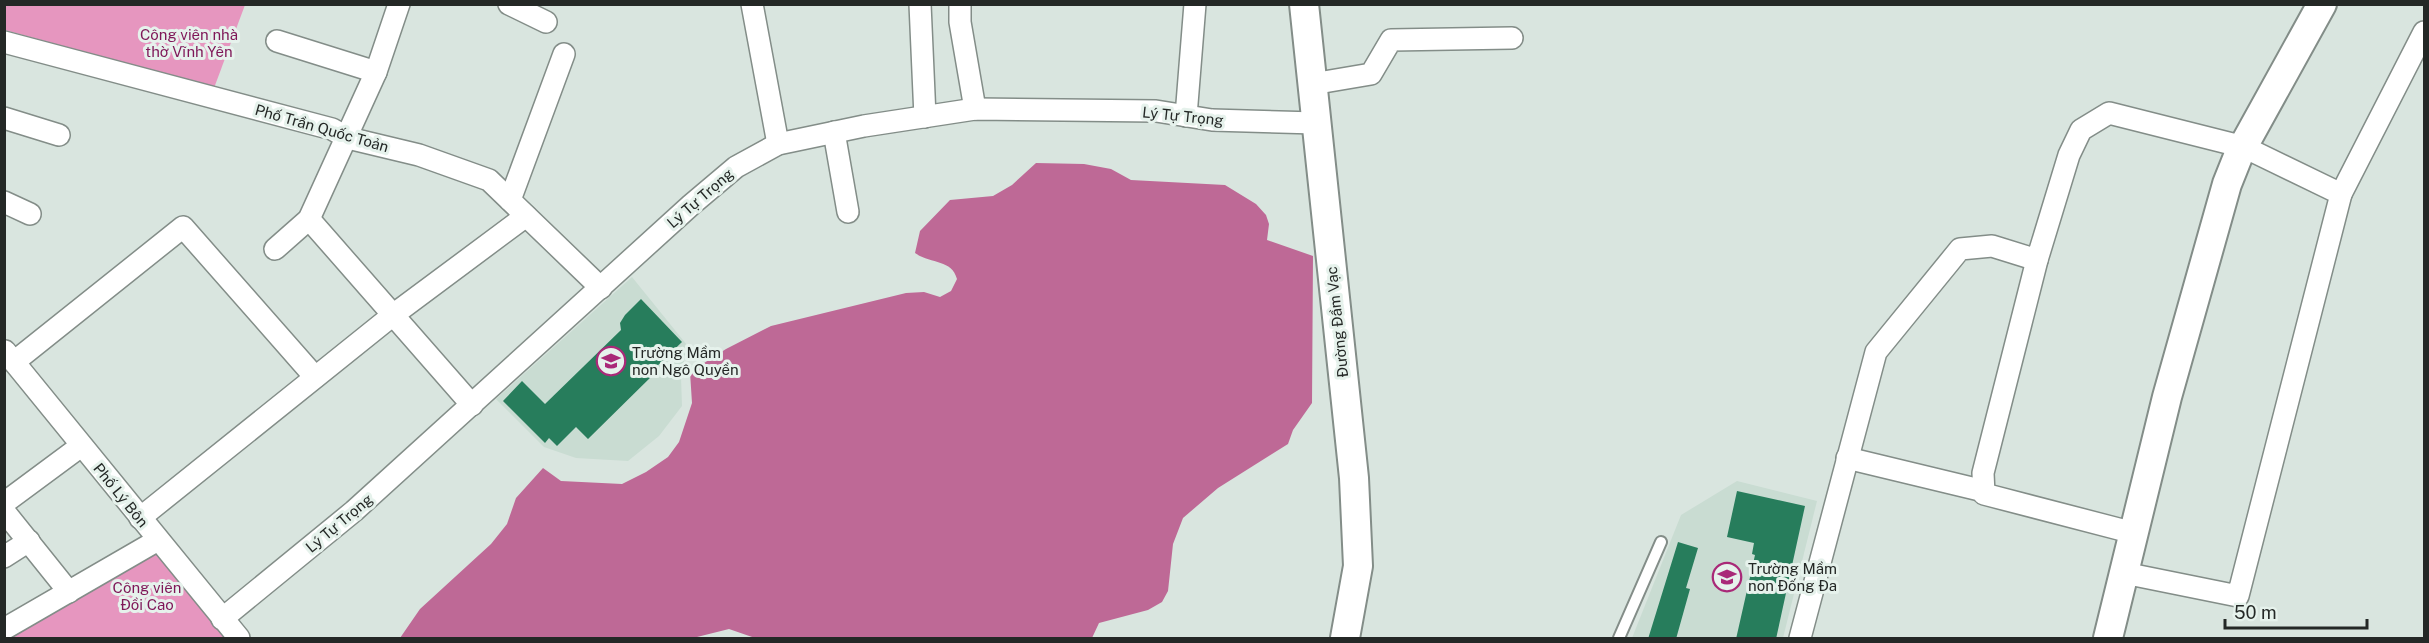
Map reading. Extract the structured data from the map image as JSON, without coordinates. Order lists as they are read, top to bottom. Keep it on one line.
{"streets":{"street":["Lý Tự Trọng","Phố Trần Quốc Toản","Đường Đầm Vạc","Phố Lý Bôn"]},"crossings":[["Lý Tự Trọng","Phố Trần Quốc Toản"],["Lý Tự Trọng","Đường Đầm Vạc"],["Lý Tự Trọng","Phố Lý Bôn"]],"parks":["Công viên nhà thờ Vĩnh Yên","Công viên Đồi Cao"],"places":{"school or university":["Trường Mầm non Ngô Quyền","Trường Mầm non Đống Đa"]},"scale_bar":"50 m"}
